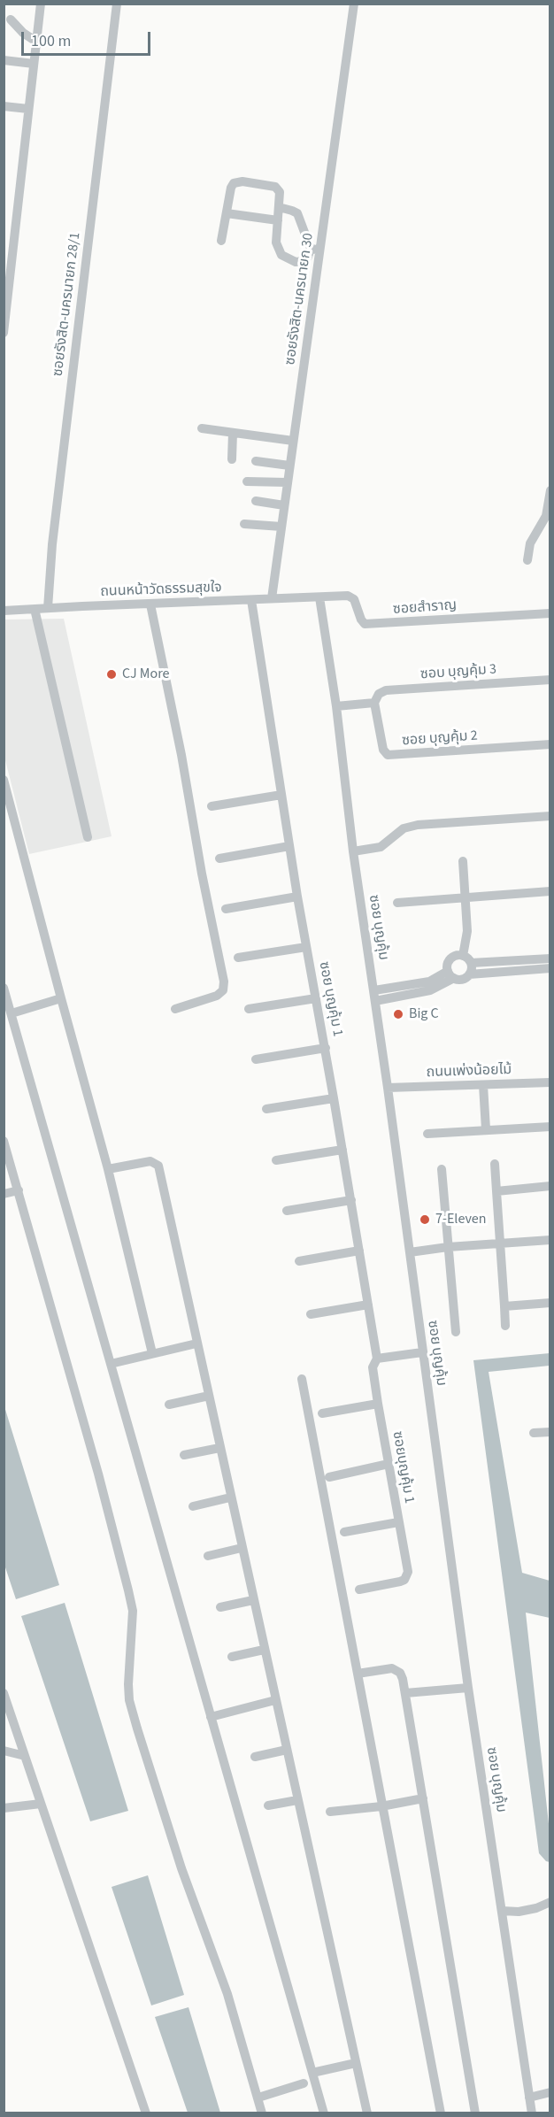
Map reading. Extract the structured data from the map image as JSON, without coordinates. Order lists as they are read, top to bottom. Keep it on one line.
{"streets":{"street":["ซอยรังสิต-นครนายก 30","ซอยรังสิต-นครนายก 28/1","ถนนหน้าวัดธรรมสุขใจ","ซอยสำราญ","ซอบ บุญคุ้ม 3","ซอย บุญคุ้ม 2","ซอย บุญคุ้ม","ซอย บุญคุ้ม 1","ถนนเพ่งน้อยไม้","ซอยบุญคุ้ม 1"]},"crossings":[["ซอยรังสิต-นครนายก 30","ถนนหน้าวัดธรรมสุขใจ"],["ซอยรังสิต-นครนายก 28/1","ถนนหน้าวัดธรรมสุขใจ"],["ถนนหน้าวัดธรรมสุขใจ","ซอยสำราญ"],["ถนนหน้าวัดธรรมสุขใจ","ซอย บุญคุ้ม"],["ถนนหน้าวัดธรรมสุขใจ","ซอย บุญคุ้ม 1"],["ซอยสำราญ","ซอย บุญคุ้ม"],["ซอบ บุญคุ้ม 3","ซอย บุญคุ้ม 2"],["ซอย บุญคุ้ม","ถนนเพ่งน้อยไม้"],["ซอย บุญคุ้ม 1","ซอยบุญคุ้ม 1"]],"places":["CJ More","Big C","7-Eleven"],"scale_bar":"100 m"}
